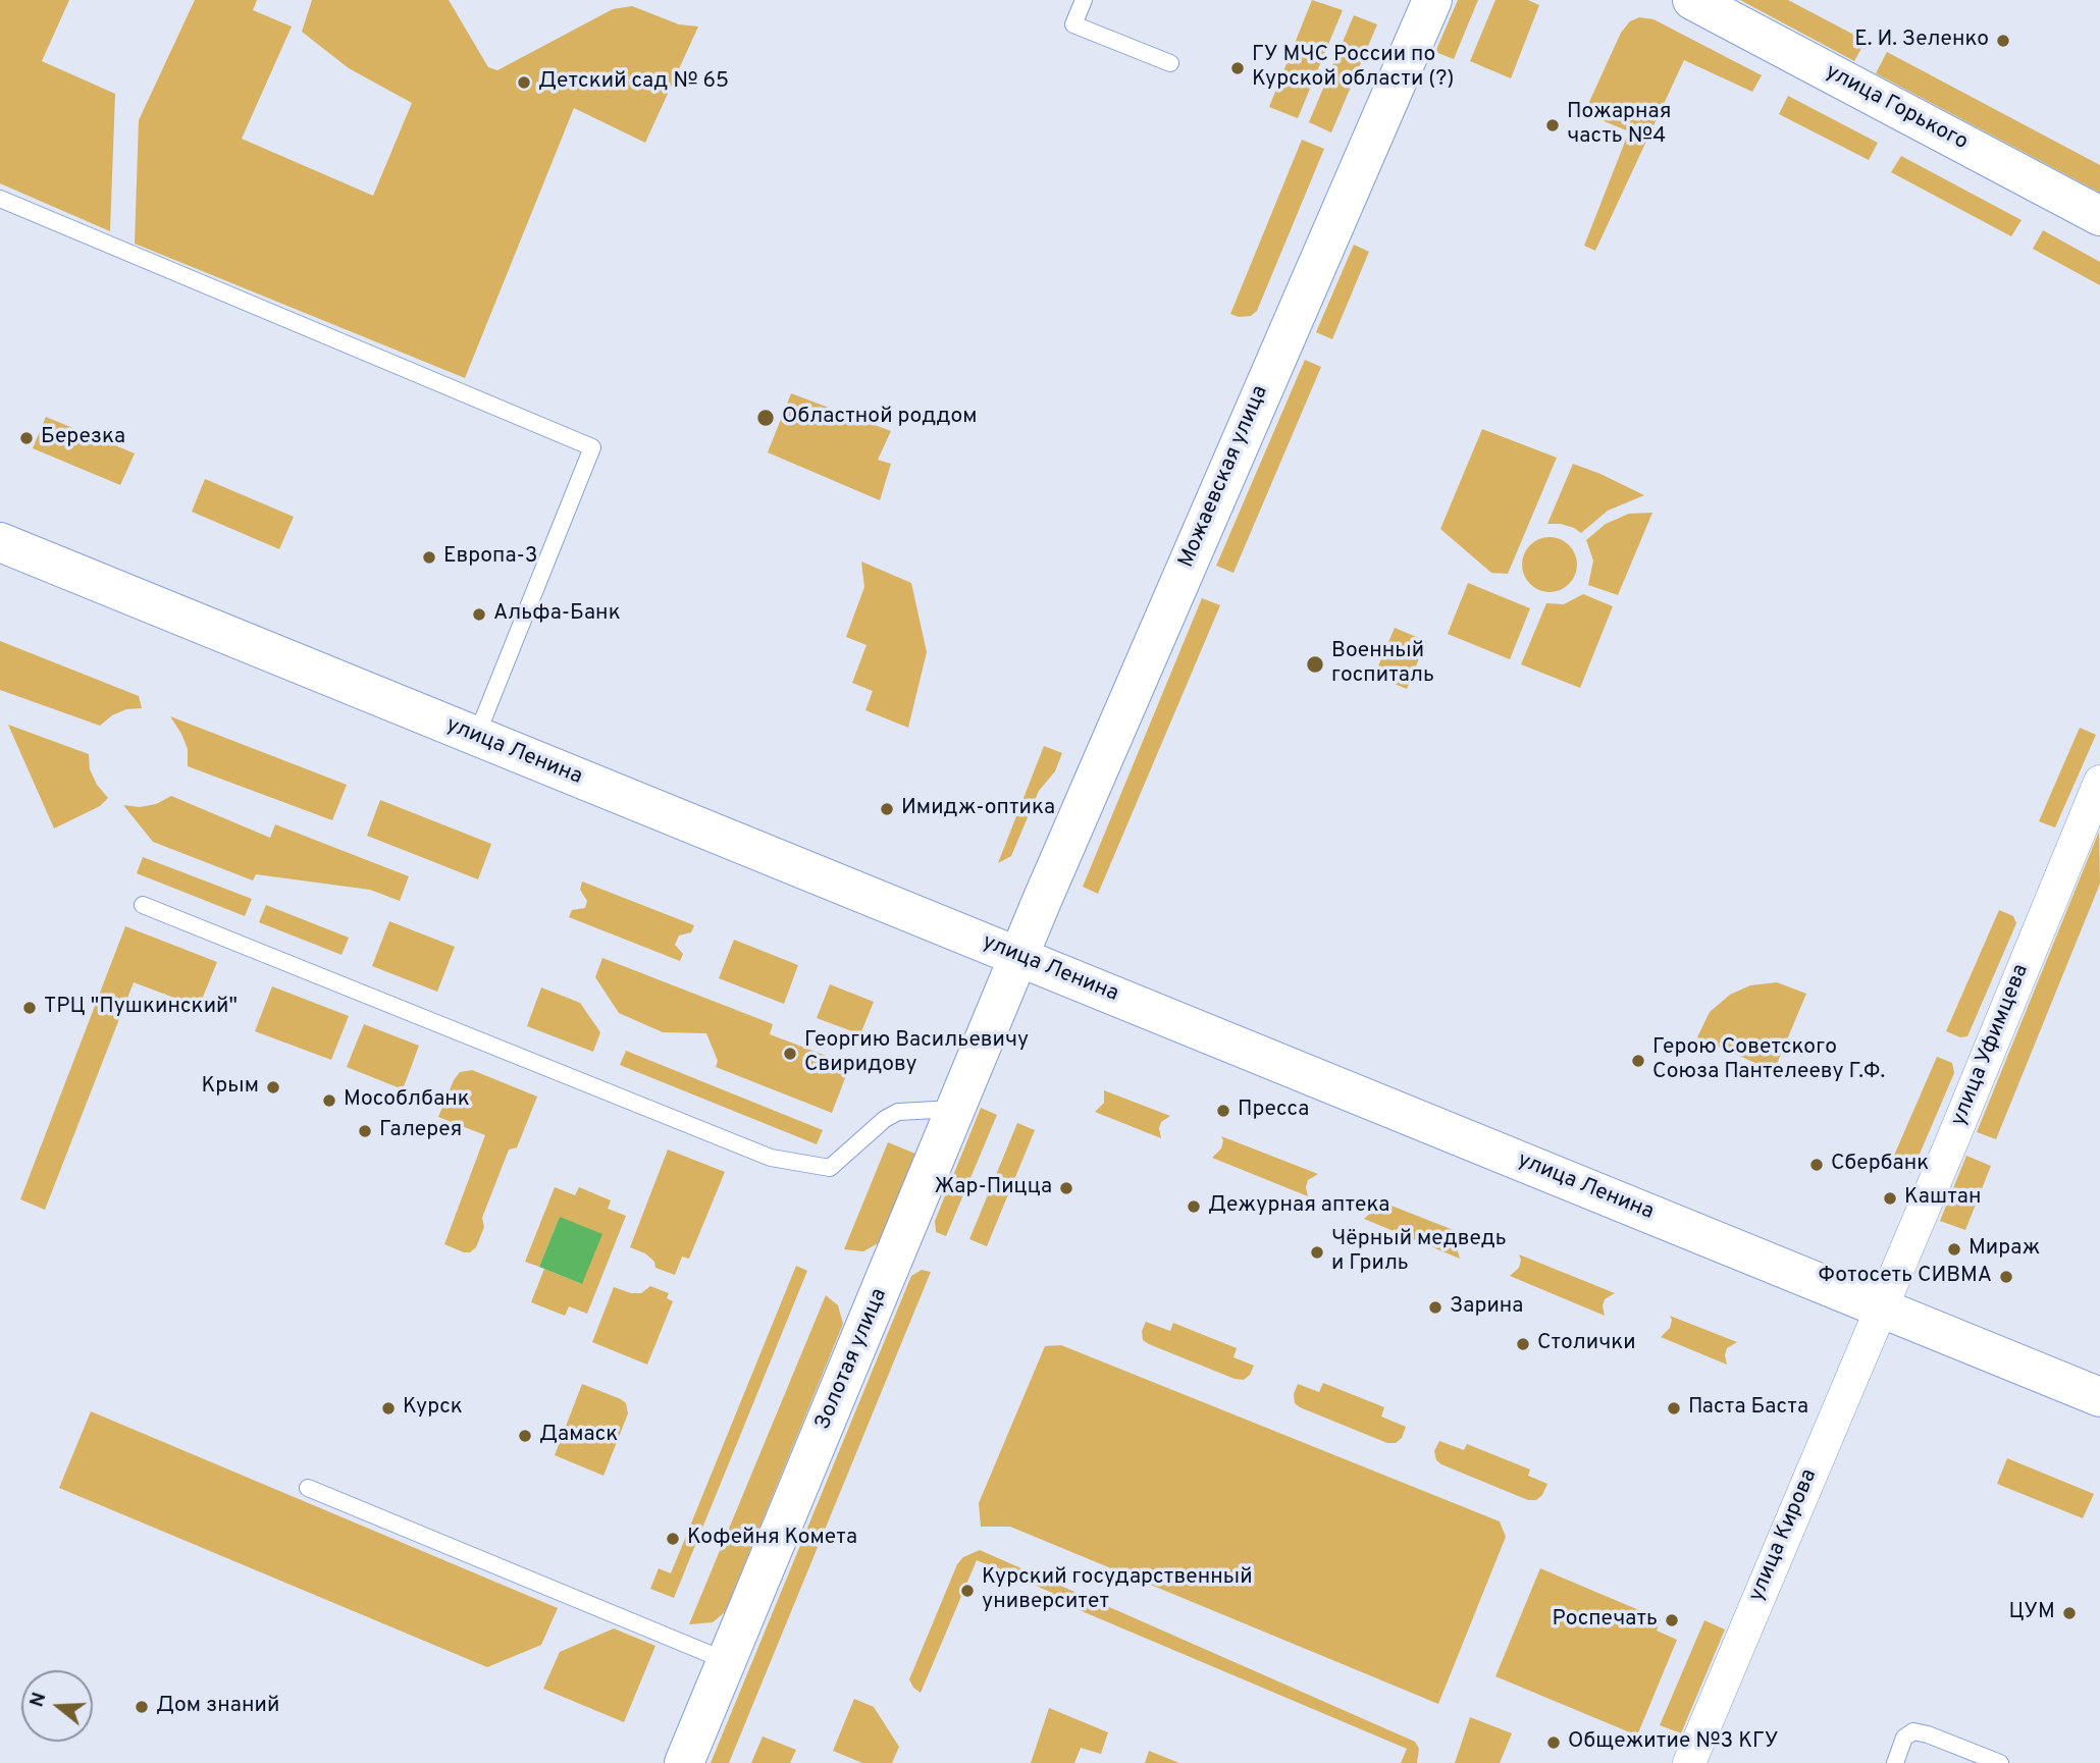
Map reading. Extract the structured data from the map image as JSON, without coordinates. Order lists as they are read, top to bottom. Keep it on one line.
{"streets":{"street":["улица Горького","Можаевская улица","улица Ленина","улица Уфимцева","Золотая улица","улица Кирова"]},"crossings":[["Можаевская улица","улица Ленина"],["Можаевская улица","Золотая улица"],["улица Ленина","улица Уфимцева"],["улица Ленина","Золотая улица"],["улица Ленина","улица Кирова"],["улица Уфимцева","улица Кирова"]],"places":["Е. И. Зеленко","ГУ МЧС России по Курской области (?)","Детский сад № 65","Пожарная часть №4","Областной роддом","Березка","Европа-3","Альфа-Банк","Военный госпиталь","Имидж-оптика","ТРЦ \"Пушкинский\"","Георгию Васильевичу Свиридову","Герою Советского Союза Пантелееву Г.Ф.","Крым","Мособлбанк","Пресса","Галерея","Сбербанк","Жар-Пицца","Каштан","Дежурная аптека","Мираж","Чёрный медведь и Гриль","Фотосеть СИВМА","Зарина","Столички","Курск","Паста Баста","Дамаск","Кофейня Комета","Курский государственный университет","ЦУМ","Роспечать","Дом знаний","Общежитие №3 КГУ"],"north":"left"}
